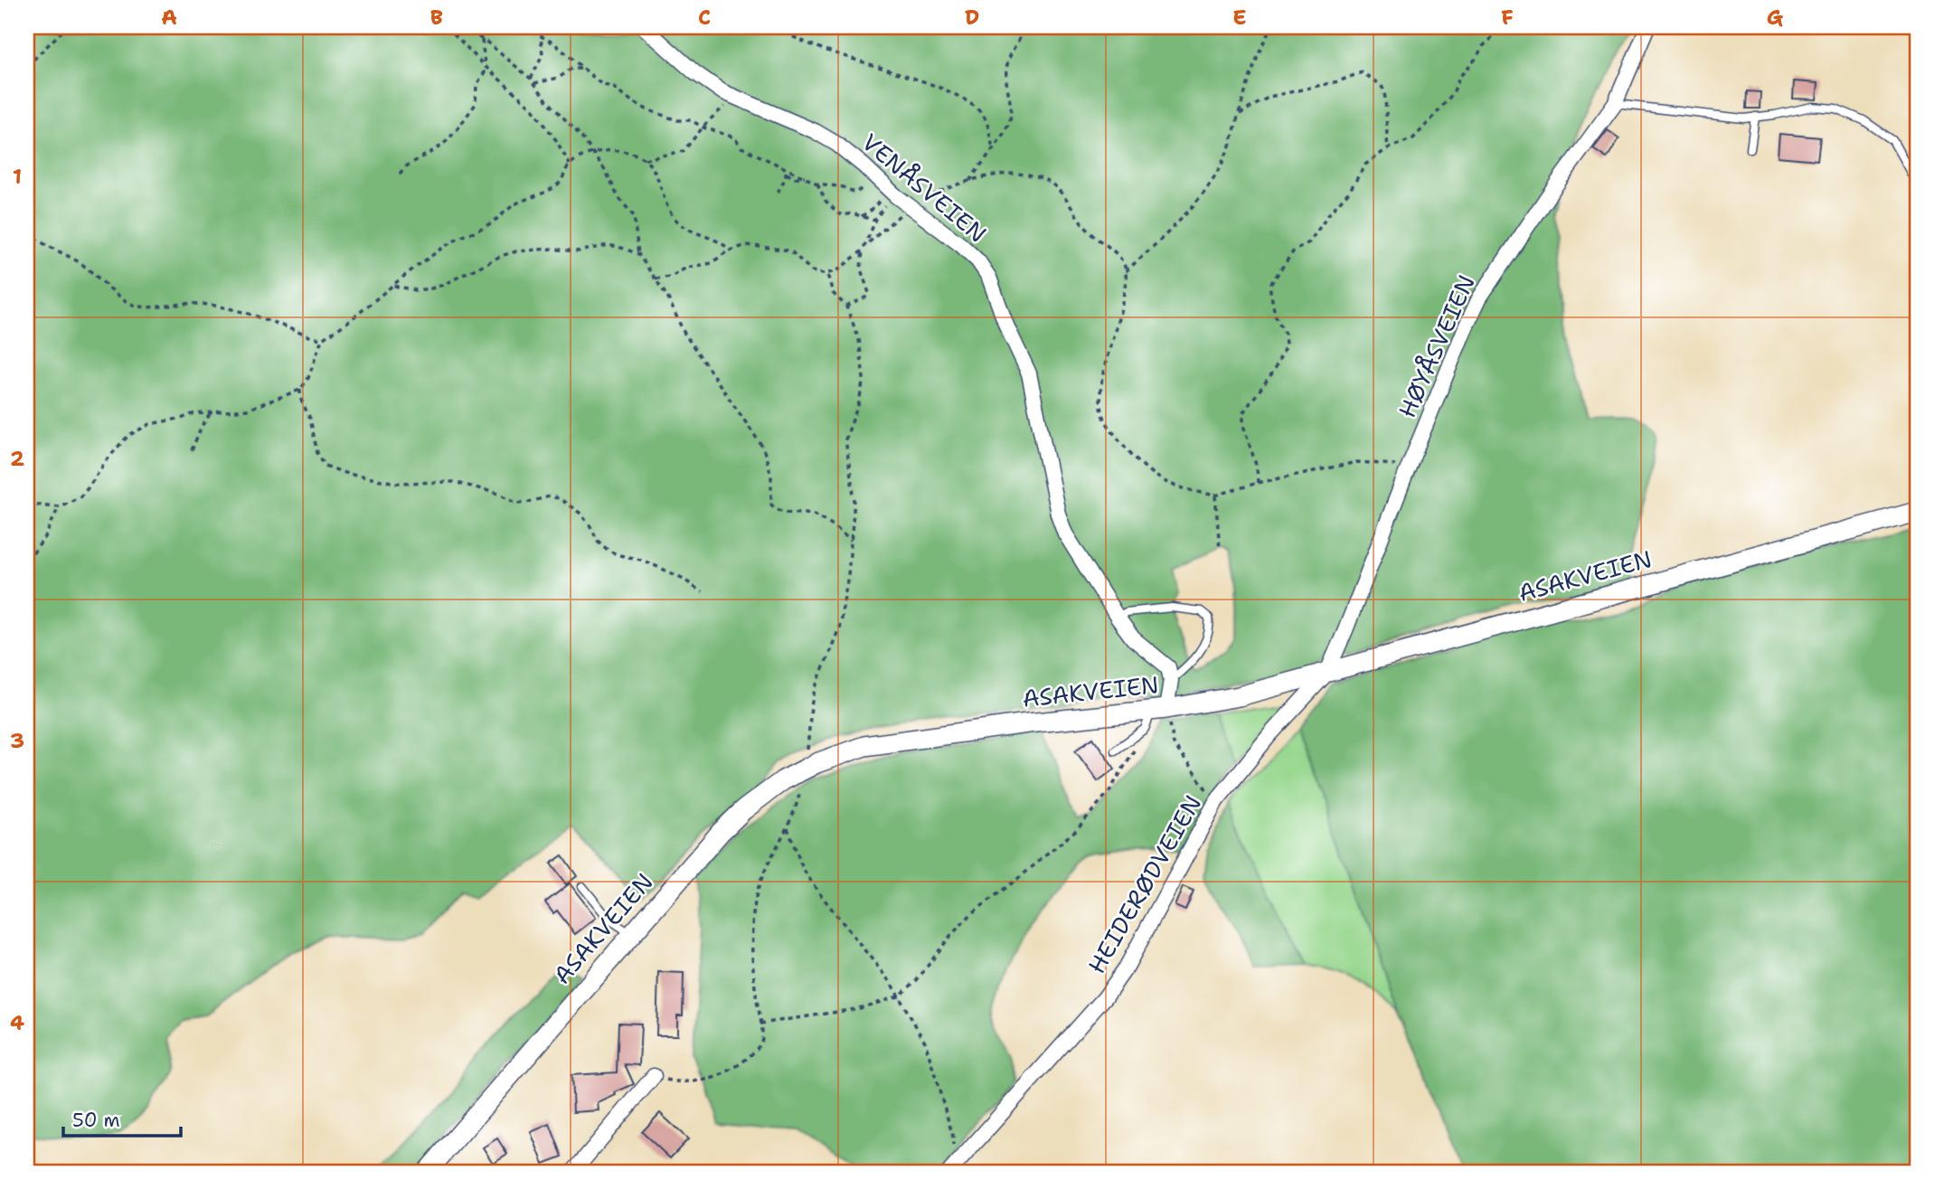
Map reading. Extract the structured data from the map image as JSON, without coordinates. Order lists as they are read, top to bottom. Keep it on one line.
{"streets":{"main road":["ASAKVEIEN"],"street":["VENÅSVEIEN","HØYÅSVEIEN","HEIDERØDVEIEN"]},"crossings":[["HØYÅSVEIEN","ASAKVEIEN"],["HØYÅSVEIEN","HEIDERØDVEIEN"],["ASAKVEIEN","HEIDERØDVEIEN"]],"scale_bar":"50 m","grid":{"columns":["A","B","C","D","E","F","G"],"rows":["1","2","3","4"]}}
